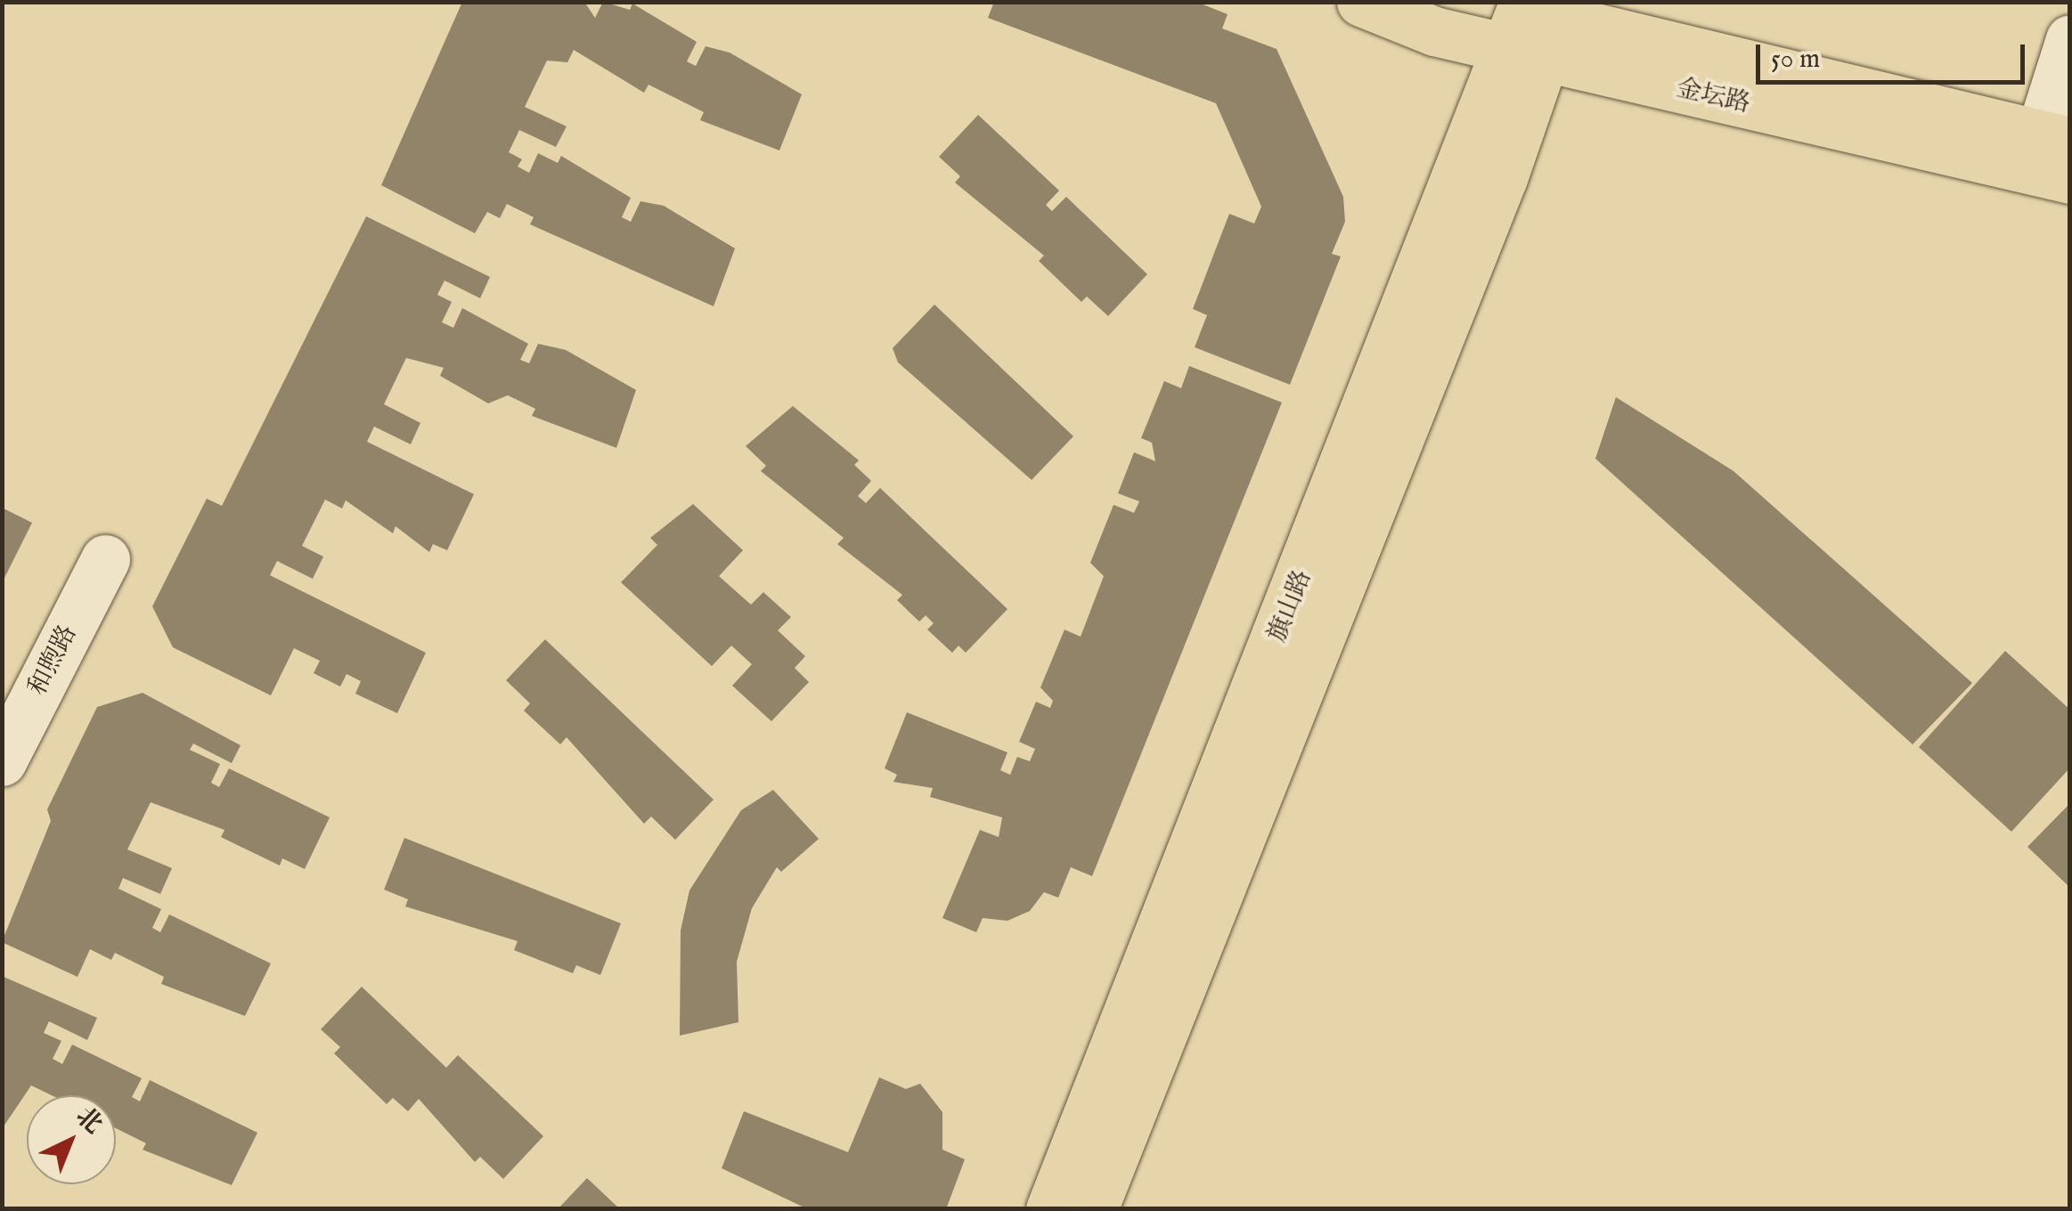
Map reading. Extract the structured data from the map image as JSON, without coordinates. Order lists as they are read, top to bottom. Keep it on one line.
{"streets":{"main road":["金坛路","旗山路"],"street":["和煦路"]},"crossings":[["金坛路","旗山路"]],"scale_bar":"50 m","north":"top right"}
